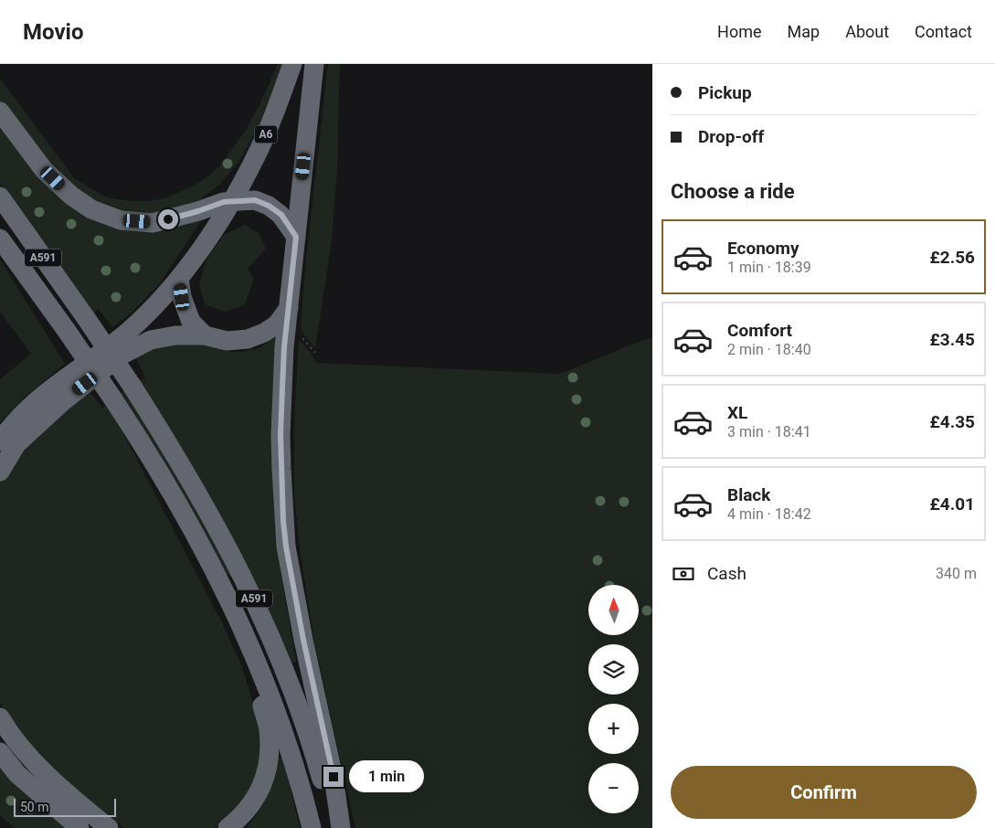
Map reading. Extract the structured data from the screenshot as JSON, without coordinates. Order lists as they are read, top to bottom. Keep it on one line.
{"streets":{"highway":["A6","A591"]},"scale_bar":"50 m","north":"top","page":{"header":"Movio","nav":["Home","Map","About","Contact"],"banner":["Pickup","Drop-off"],"heading":"Choose a ride","list":[{"name":"Economy","note":"1 min · 18:39","value":"£2.56"},{"name":"Comfort","note":"2 min · 18:40","value":"£3.45"},{"name":"XL","note":"3 min · 18:41","value":"£4.35"},{"name":"Black","note":"4 min · 18:42","value":"£4.01"}],"pay":["Cash","340 m"],"map_buttons":["+","−"],"buttons":"Confirm","bubble":"1 min","scale":"50 m"}}
